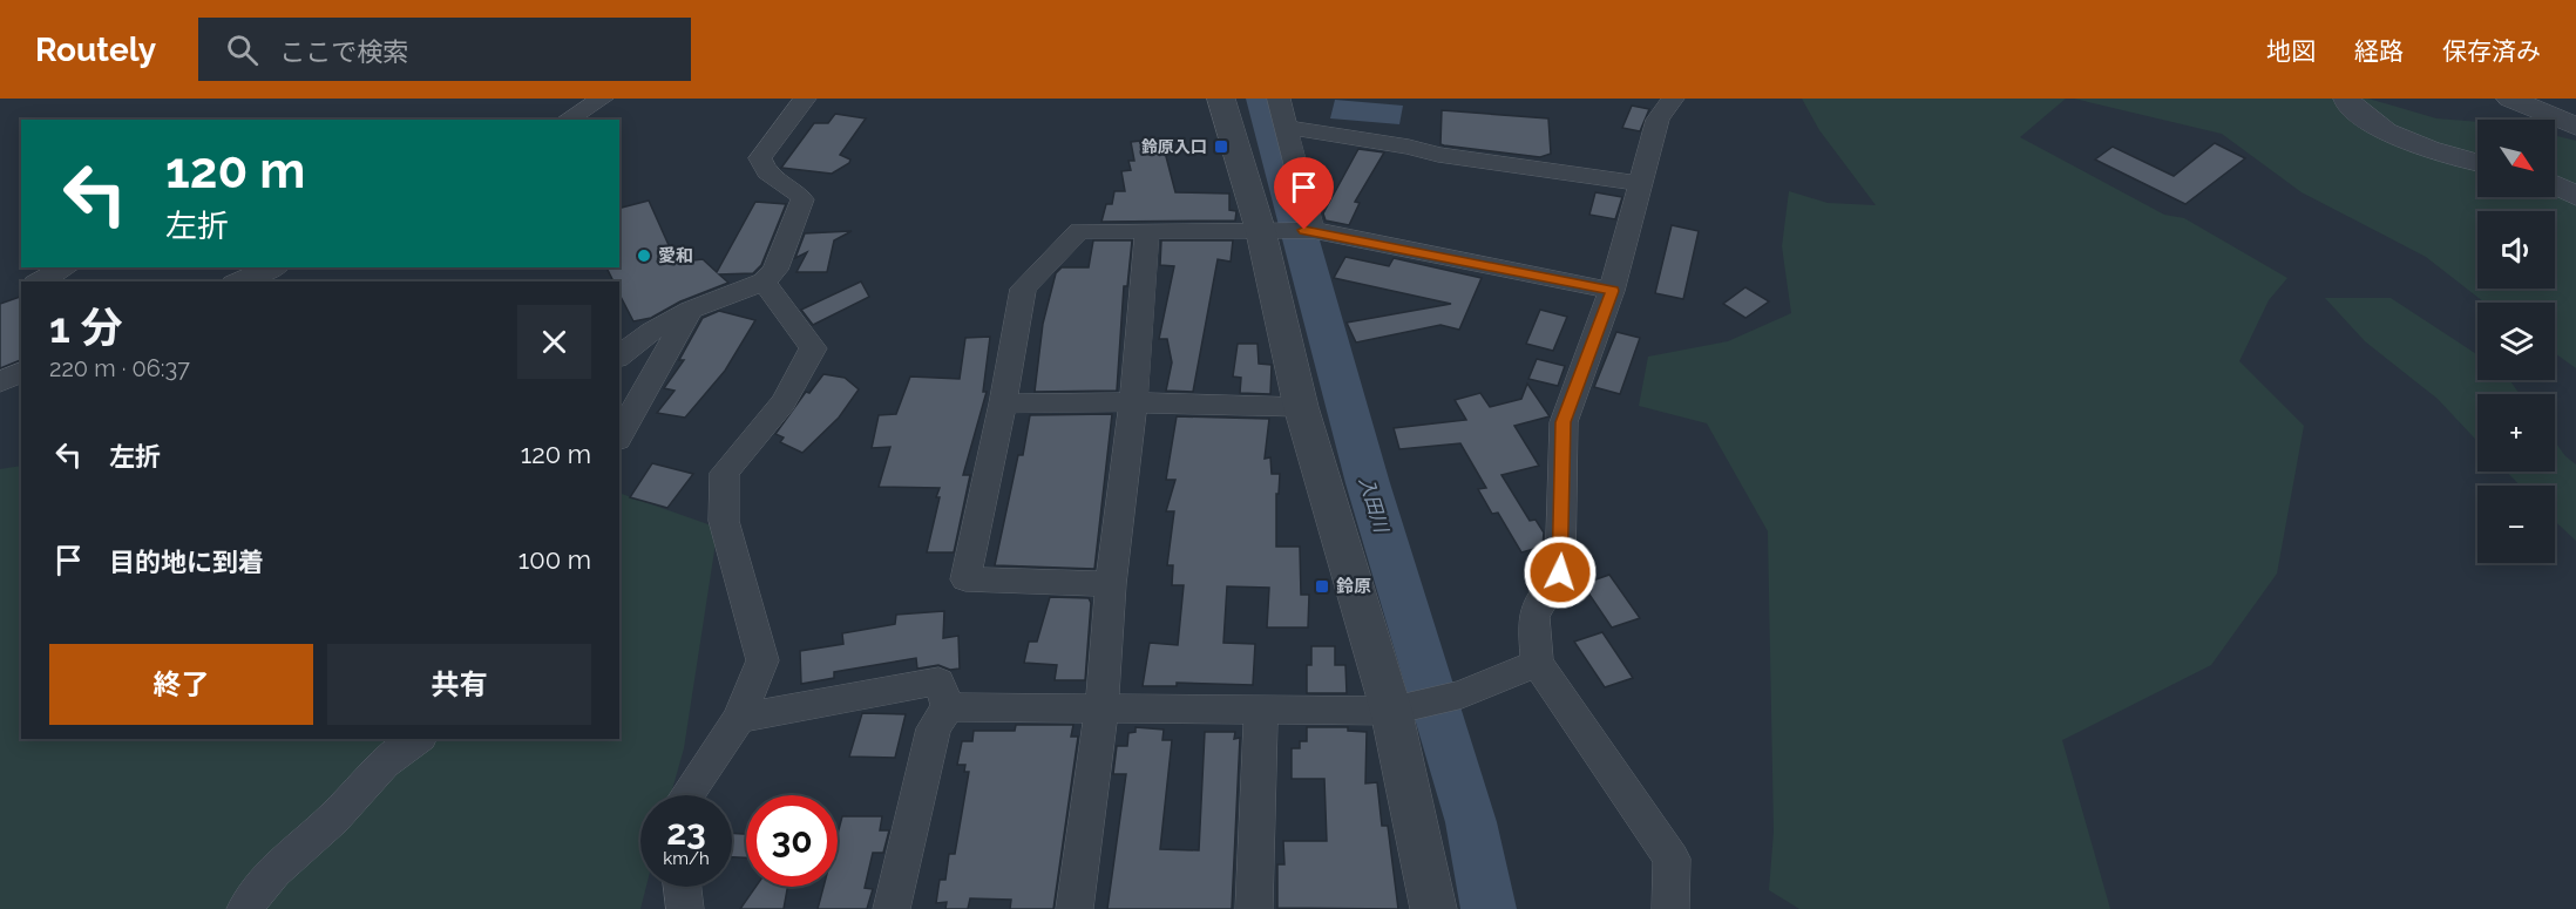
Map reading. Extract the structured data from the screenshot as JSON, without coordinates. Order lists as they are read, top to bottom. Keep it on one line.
{"water":["入田川"],"places":{"transit":["鈴原入口","鈴原"],"other":["愛和"]},"north":"bottom right","page":{"header":"Routely","search":"ここで検索","nav":["地図","経路","保存済み"],"map_buttons":["+","−"],"turn":["120 m","左折"],"heading":["1 分","220 m · 06:37"],"list":[{"name":"左折","value":"120 m"},{"name":"目的地に到着","value":"100 m"}],"buttons":["終了","共有"],"speed":"23 km/h","limit":"30"}}
